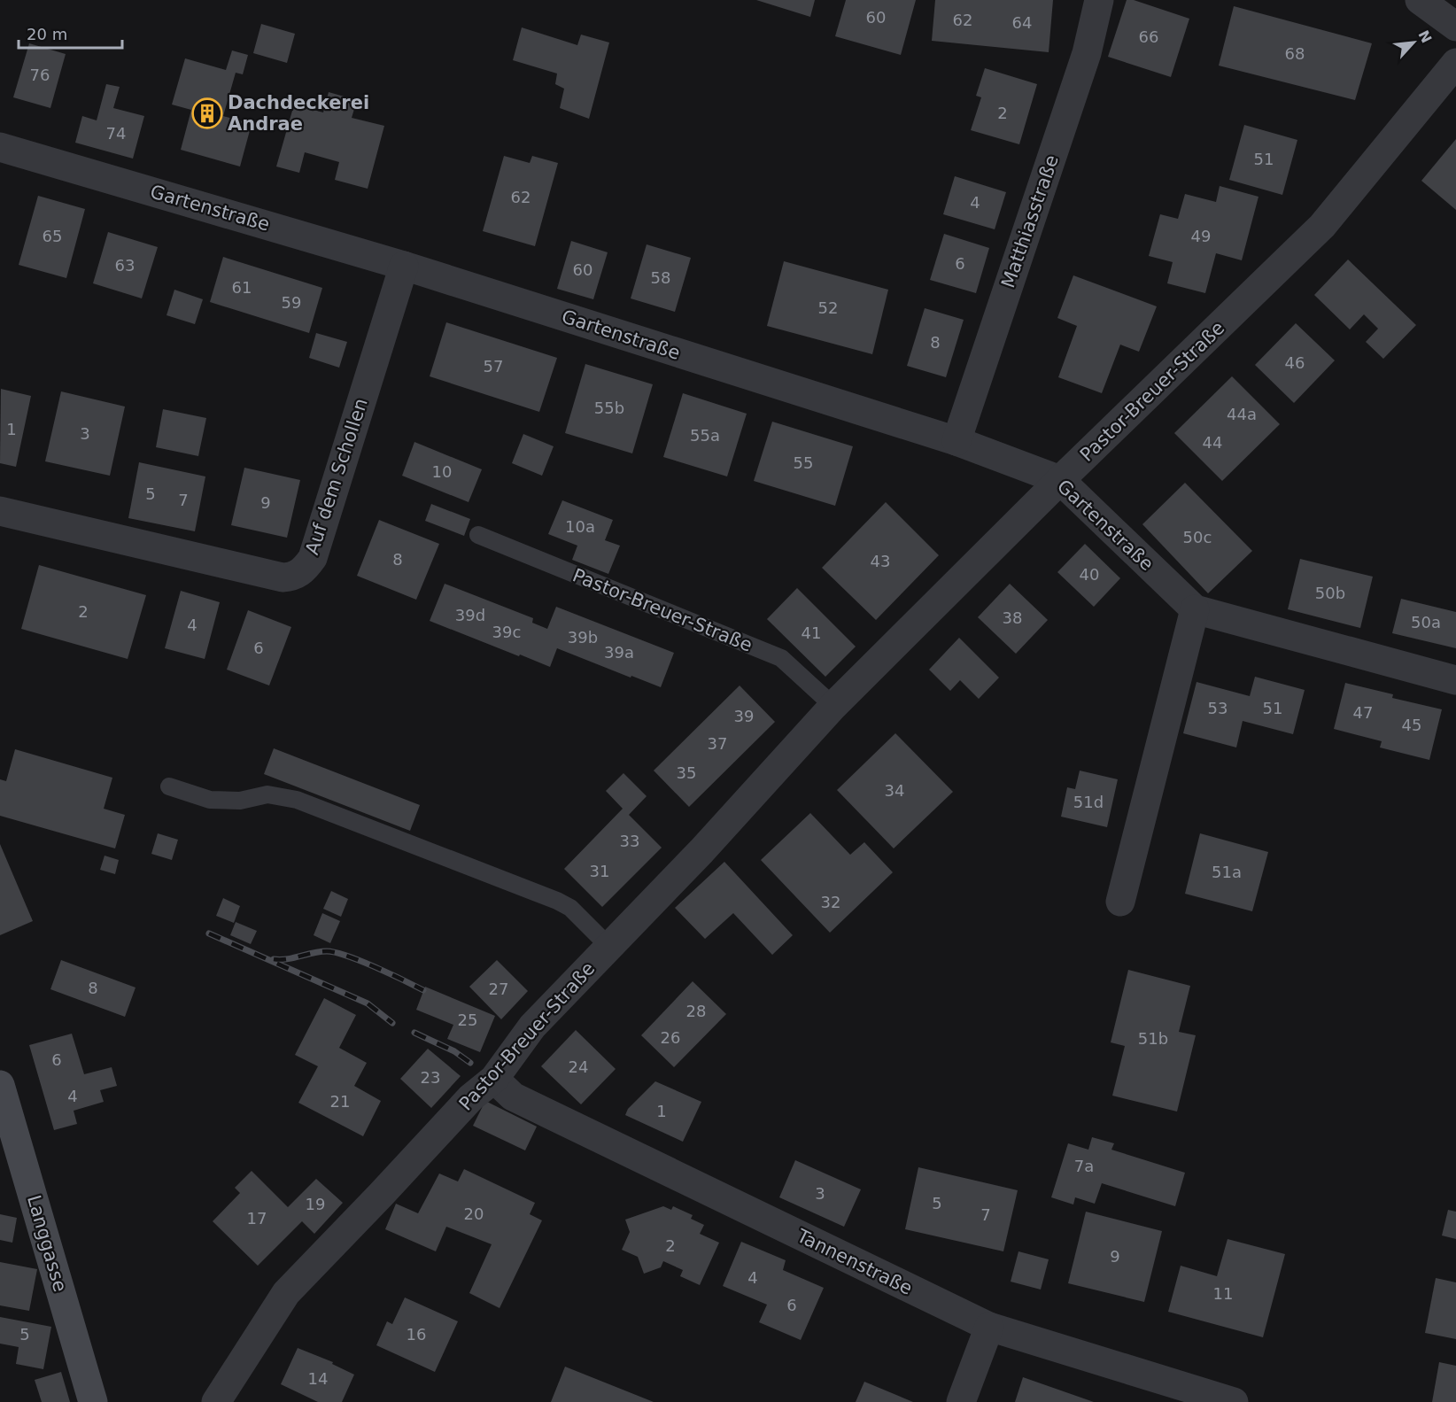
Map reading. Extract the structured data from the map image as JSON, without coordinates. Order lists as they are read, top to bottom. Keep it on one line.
{"streets":{"street":["Gartenstraße","Matthiasstraße","Pastor-Breuer-Straße","Auf dem Schollen","Langgasse","Tannenstraße"]},"crossings":[["Gartenstraße","Matthiasstraße"],["Gartenstraße","Pastor-Breuer-Straße"],["Gartenstraße","Auf dem Schollen"],["Pastor-Breuer-Straße","Tannenstraße"]],"places":{"building":["Dachdeckerei Andrae"]},"house_numbers":["60","62","64","66","68","76","2","74","51","62","4","65","49","6","63","60","58","61","59","52","8","46","57","55b","44a","1","3","55a","44","55","10","5","7","9","10a","50c","8","43","40","50b","2","39d","38","50a","4","39c","41","39b","6","39a","53","51","47","39","45","37","35","34","51d","33","31","51a","32","8","27","28","25","26","51b","6","24","23","4","21","1","7a","3","5","19","20","7","17","2","9","4","11","6","5","16","14"],"scale_bar":"20 m","north":"top right"}
